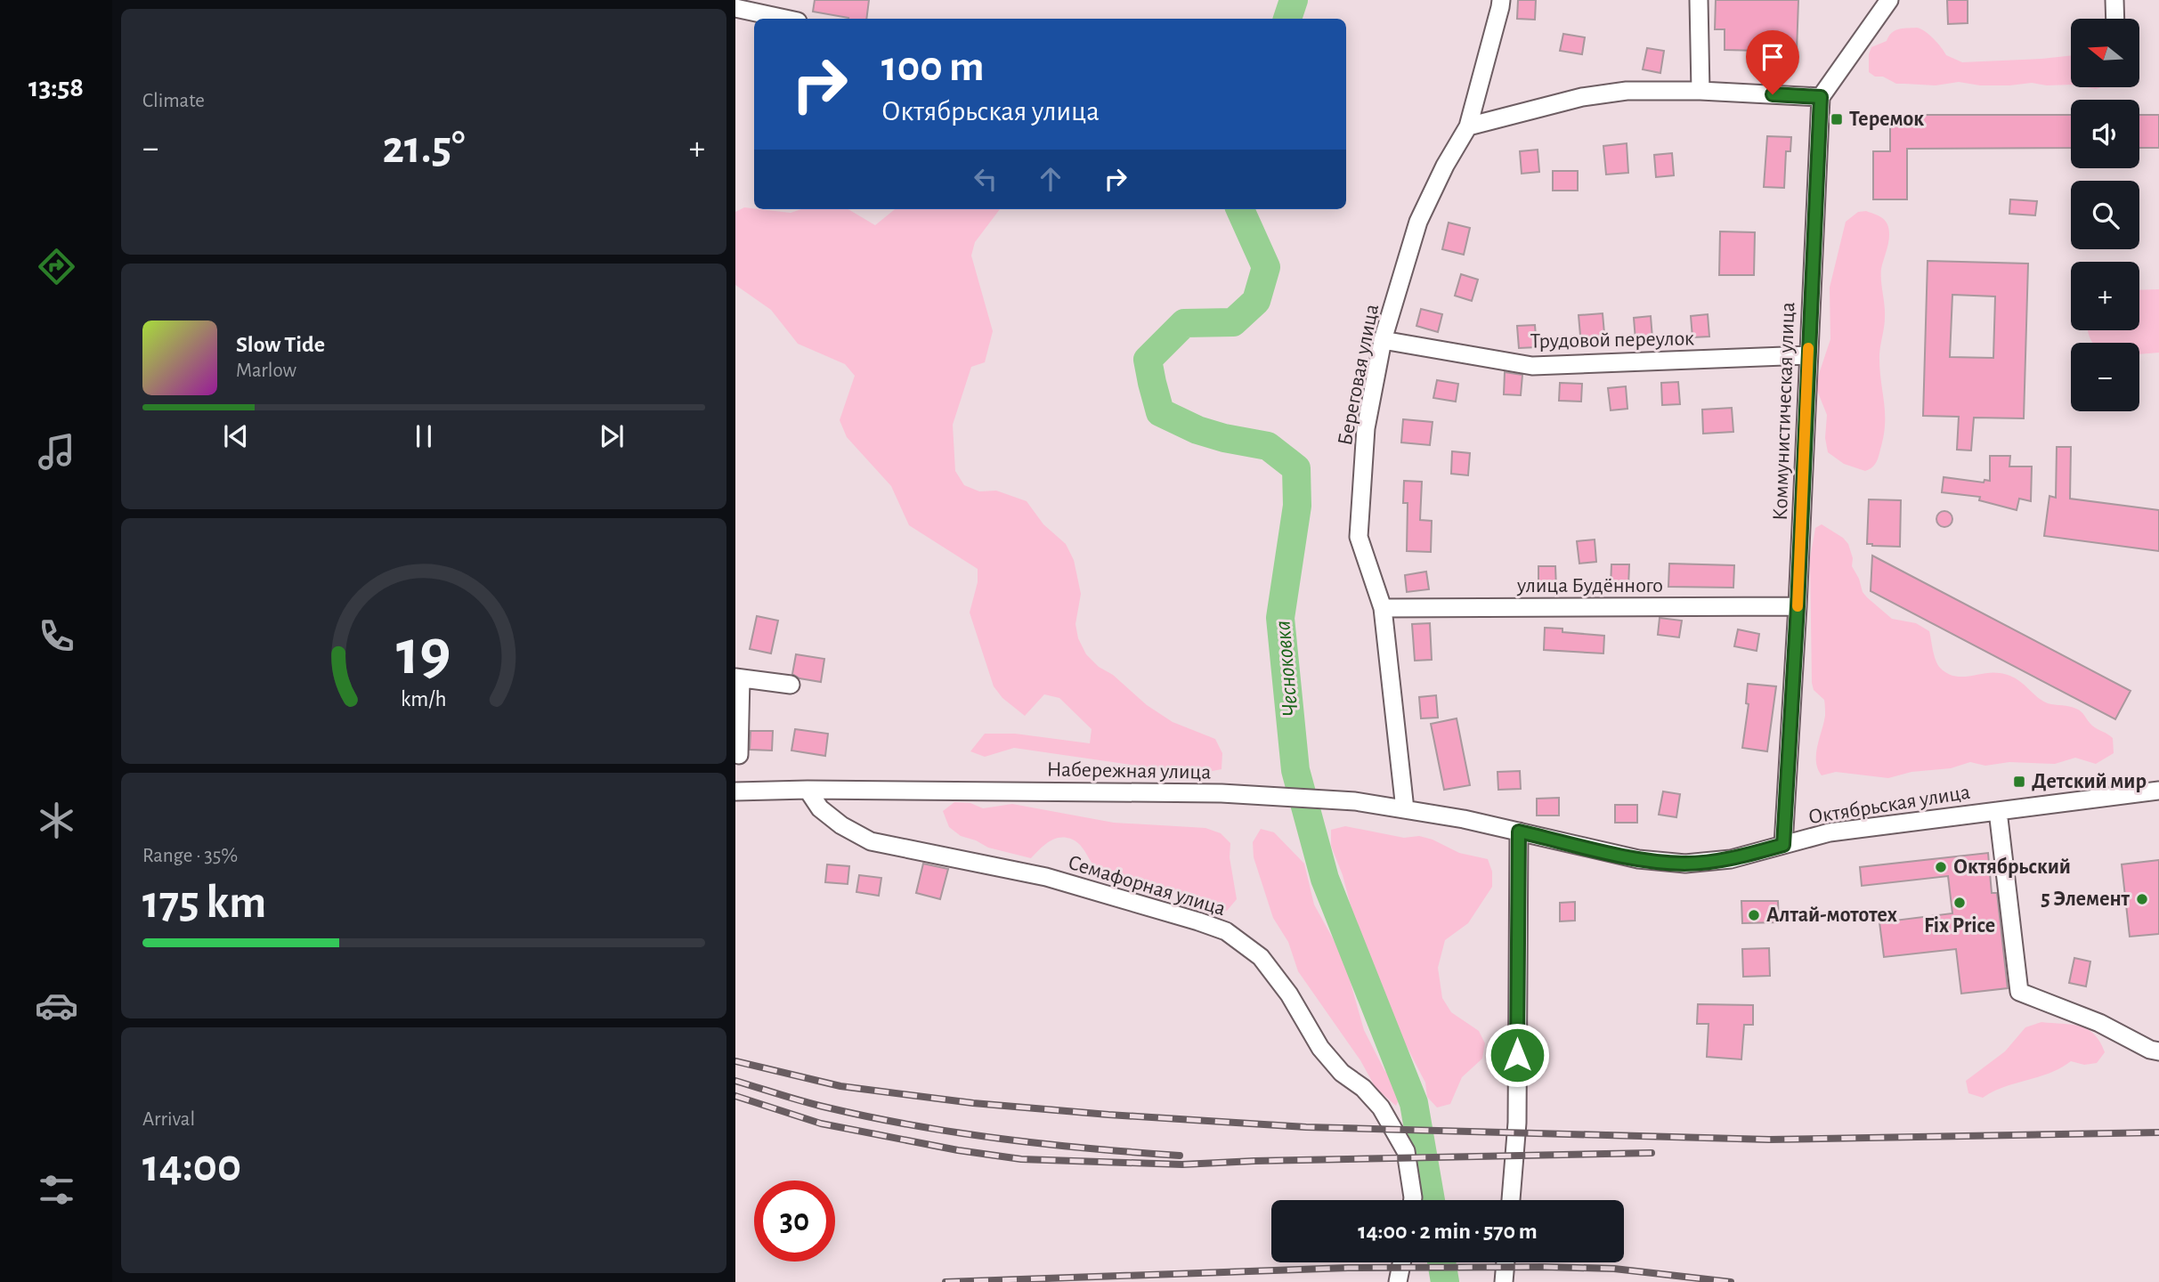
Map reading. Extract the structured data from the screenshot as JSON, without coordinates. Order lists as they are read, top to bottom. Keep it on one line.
{"streets":{"street":["Трудовой переулок","Береговая улица","Коммунистическая улица","улица Будённого","Набережная улица","Октябрьская улица","Семафорная улица"]},"crossings":[["Трудовой переулок","Береговая улица"],["Трудовой переулок","Коммунистическая улица"],["Береговая улица","улица Будённого"],["Береговая улица","Набережная улица"],["Коммунистическая улица","улица Будённого"],["Коммунистическая улица","Октябрьская улица"],["Набережная улица","Октябрьская улица"],["Набережная улица","Семафорная улица"]],"water":["Чесноковка"],"places":{"transit":["Теремок","Детский мир"],"other":["Октябрьский","5 Элемент","Fix Price","Алтай-мототех"]},"north":"left","page":{"tabs":"13:58","tile":["Climate",["Range · 35%","175 km"],["Arrival","14:00"]],"map_buttons":["+","−"],"turn":["100 m","Октябрьская улица"],"heat":["−","21.5°","+"],"song":["Slow Tide","Marlow"],"limit":"30","trip":"14:00 · 2 min · 570 m","gauge":["19","km/h"]}}
